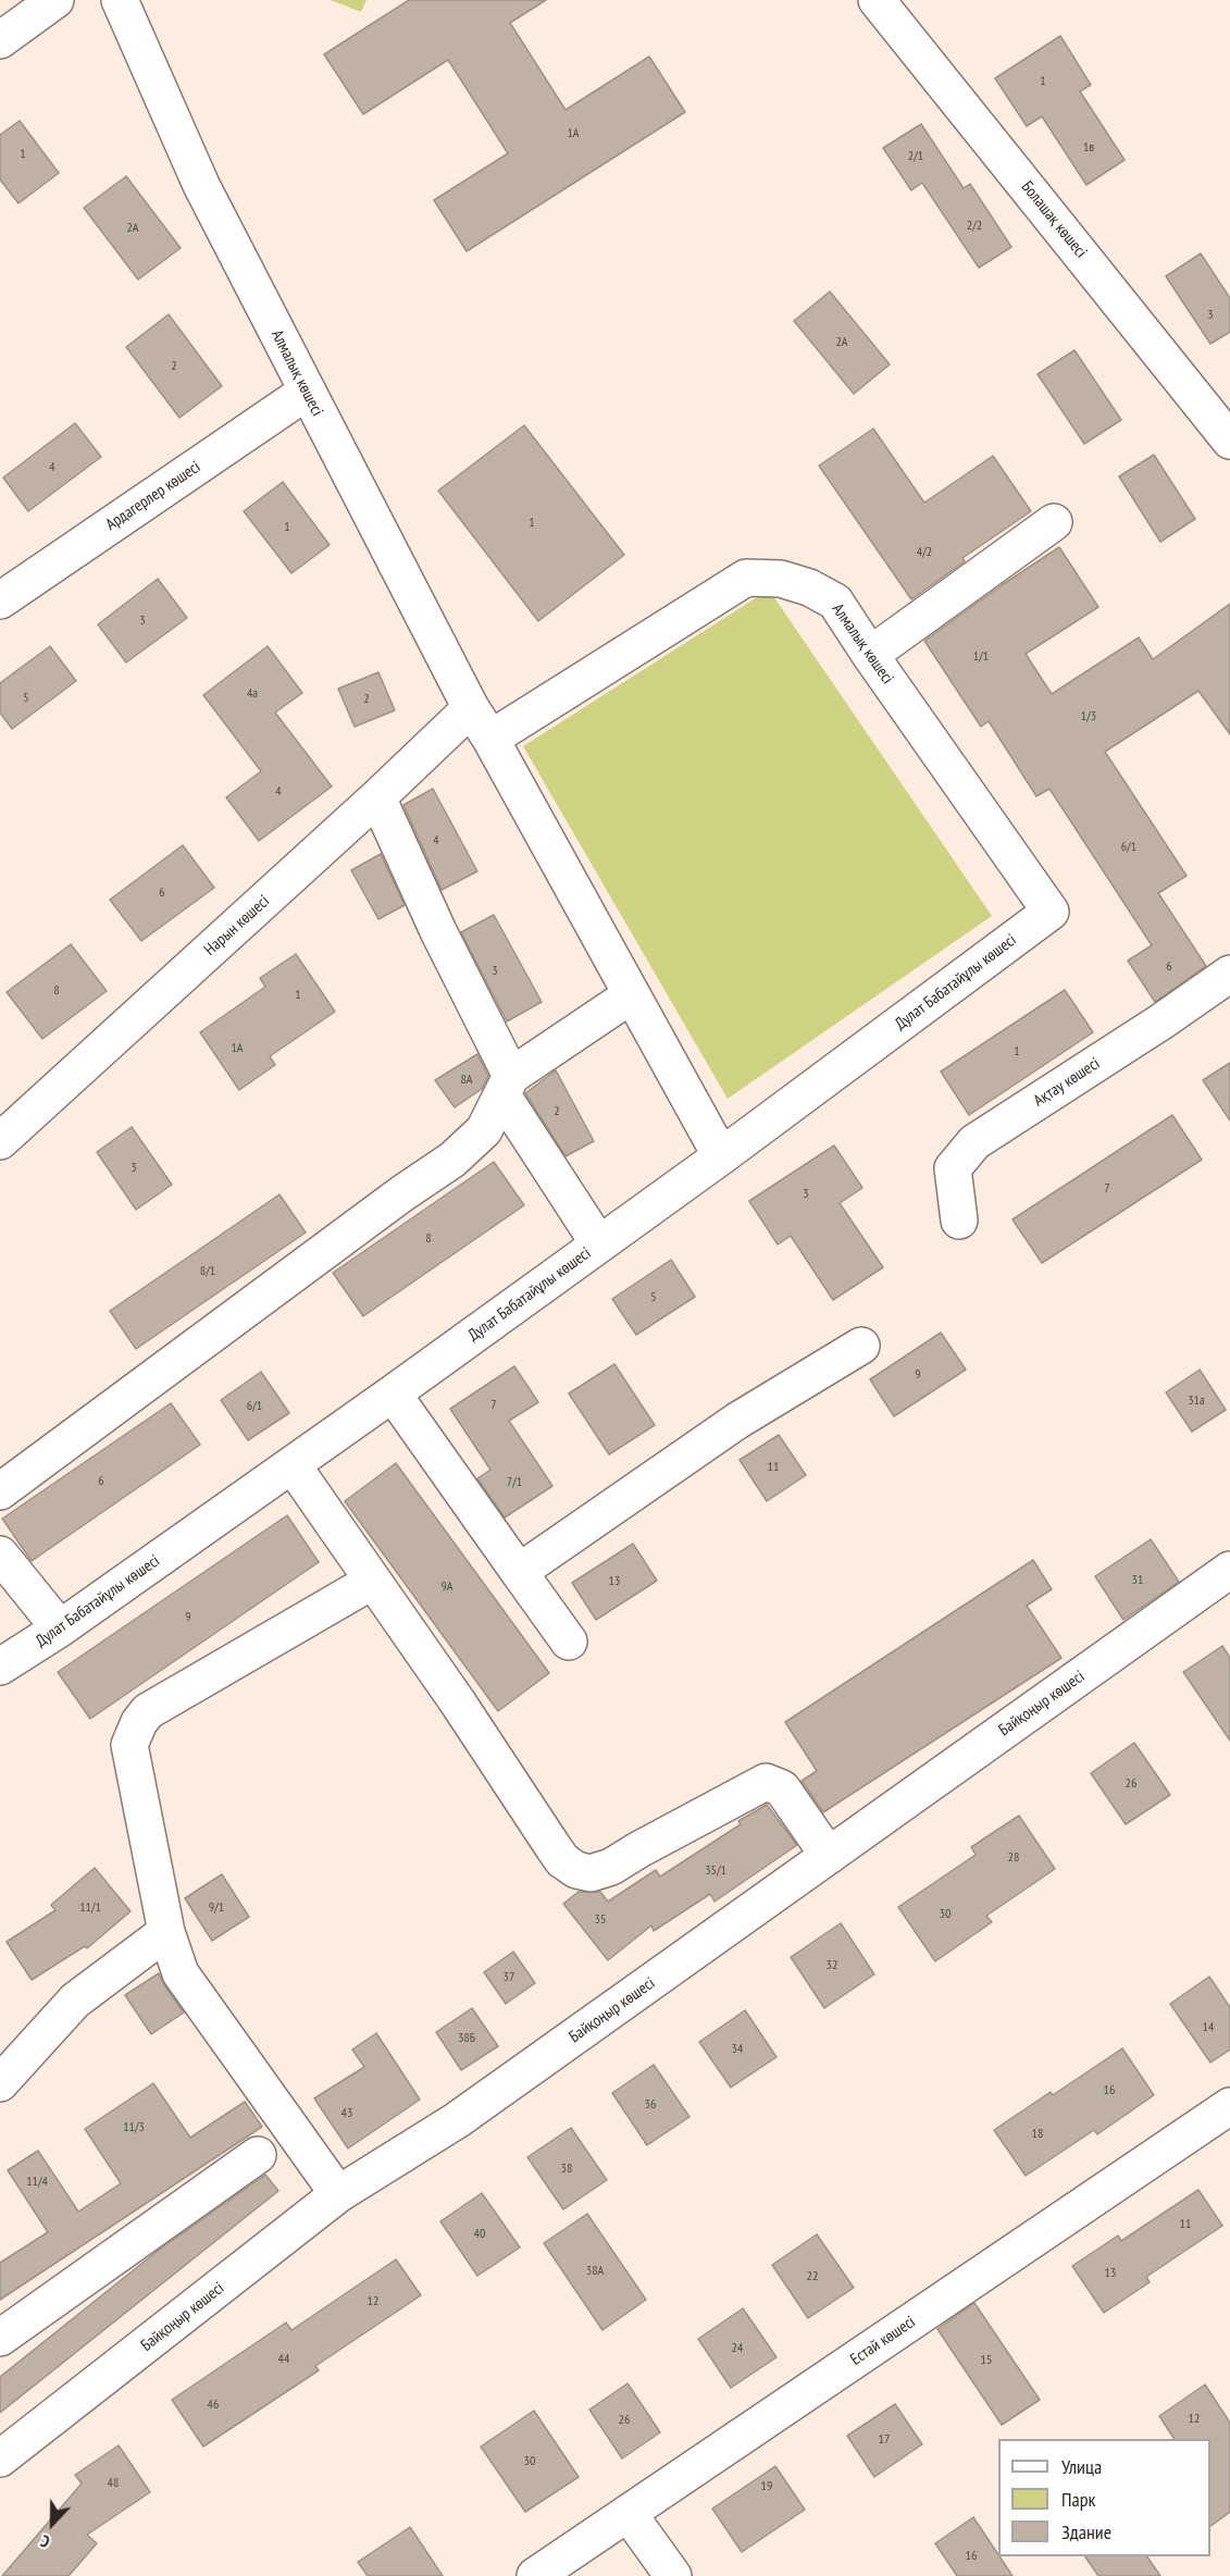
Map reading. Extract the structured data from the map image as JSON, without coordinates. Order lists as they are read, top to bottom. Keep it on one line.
{"streets":{"street":["Болашақ көшесі","Алмалық көшесі","Ардагерлер көшесі","Нарын көшесі","Дулат Бабатайұлы көшесі","Ақтау көшесі","Байқоңыр көшесі","Естай көшесі"]},"crossings":[["Алмалық көшесі","Ардагерлер көшесі"],["Алмалық көшесі","Нарын көшесі"],["Алмалық көшесі","Дулат Бабатайұлы көшесі"]],"house_numbers":["1","1А","1в","1","2/1","2/2","2А","3","2А","2","4","1","1","4/2","3","1/1","4а","5","2","1/3","4","4","6/1","6","6","3","8","1","1А","1","8А","2","3","7","3","8","8/1","5","9","31а","7","6/1","11","6","7/1","31","13","9А","9","26","28","35/1","11/1","9/1","30","35","32","37","14","38Б","34","16","36","43","11/3","18","38","11/4","11","40","38А","13","22","12","24","44","15","46","12","26","17","30","48","19","16"],"legend":["Улица","Парк","Здание"],"north":"bottom"}
